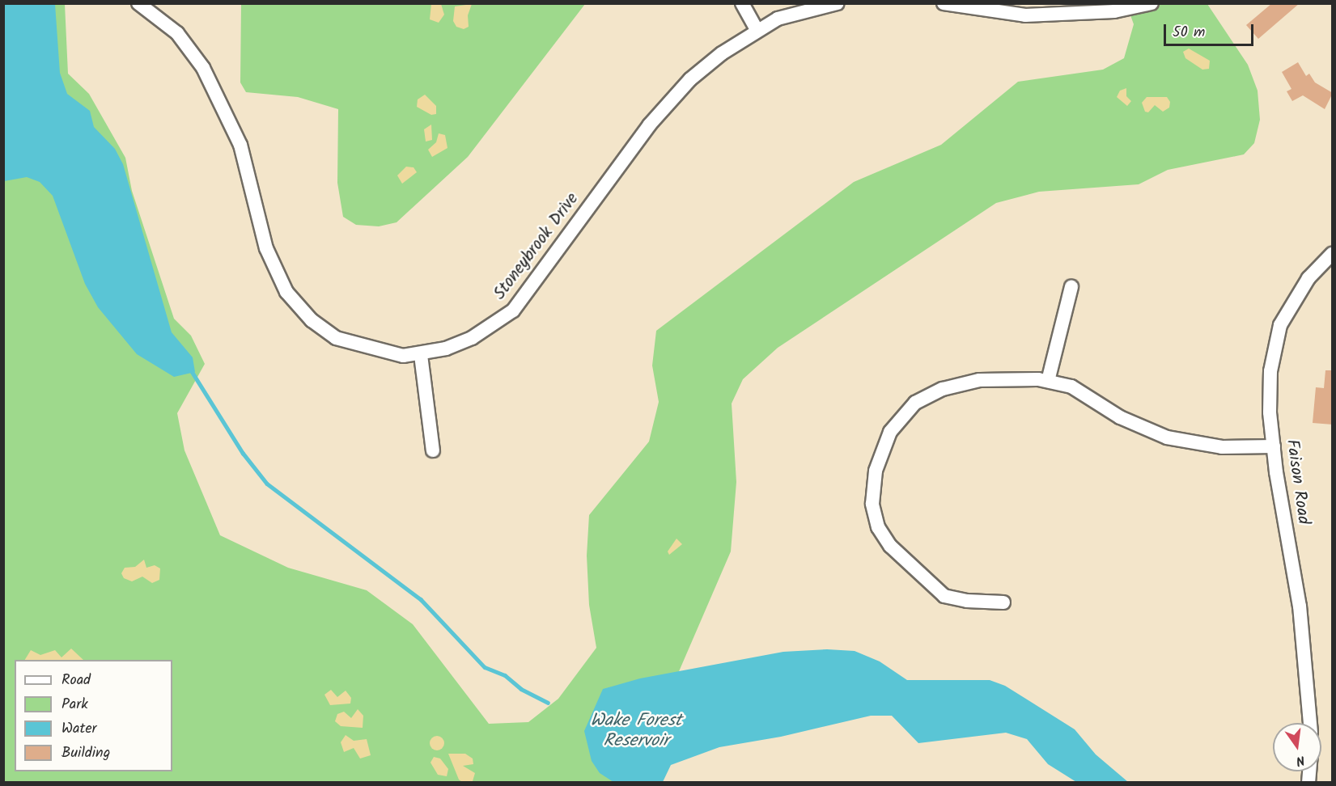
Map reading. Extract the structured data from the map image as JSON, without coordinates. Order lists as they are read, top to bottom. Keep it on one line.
{"streets":{"street":["Stoneybrook Drive","Faison Road"]},"water":["Wake Forest Reservoir"],"legend":["Road","Park","Water","Building"],"scale_bar":"50 m","north":"bottom"}
